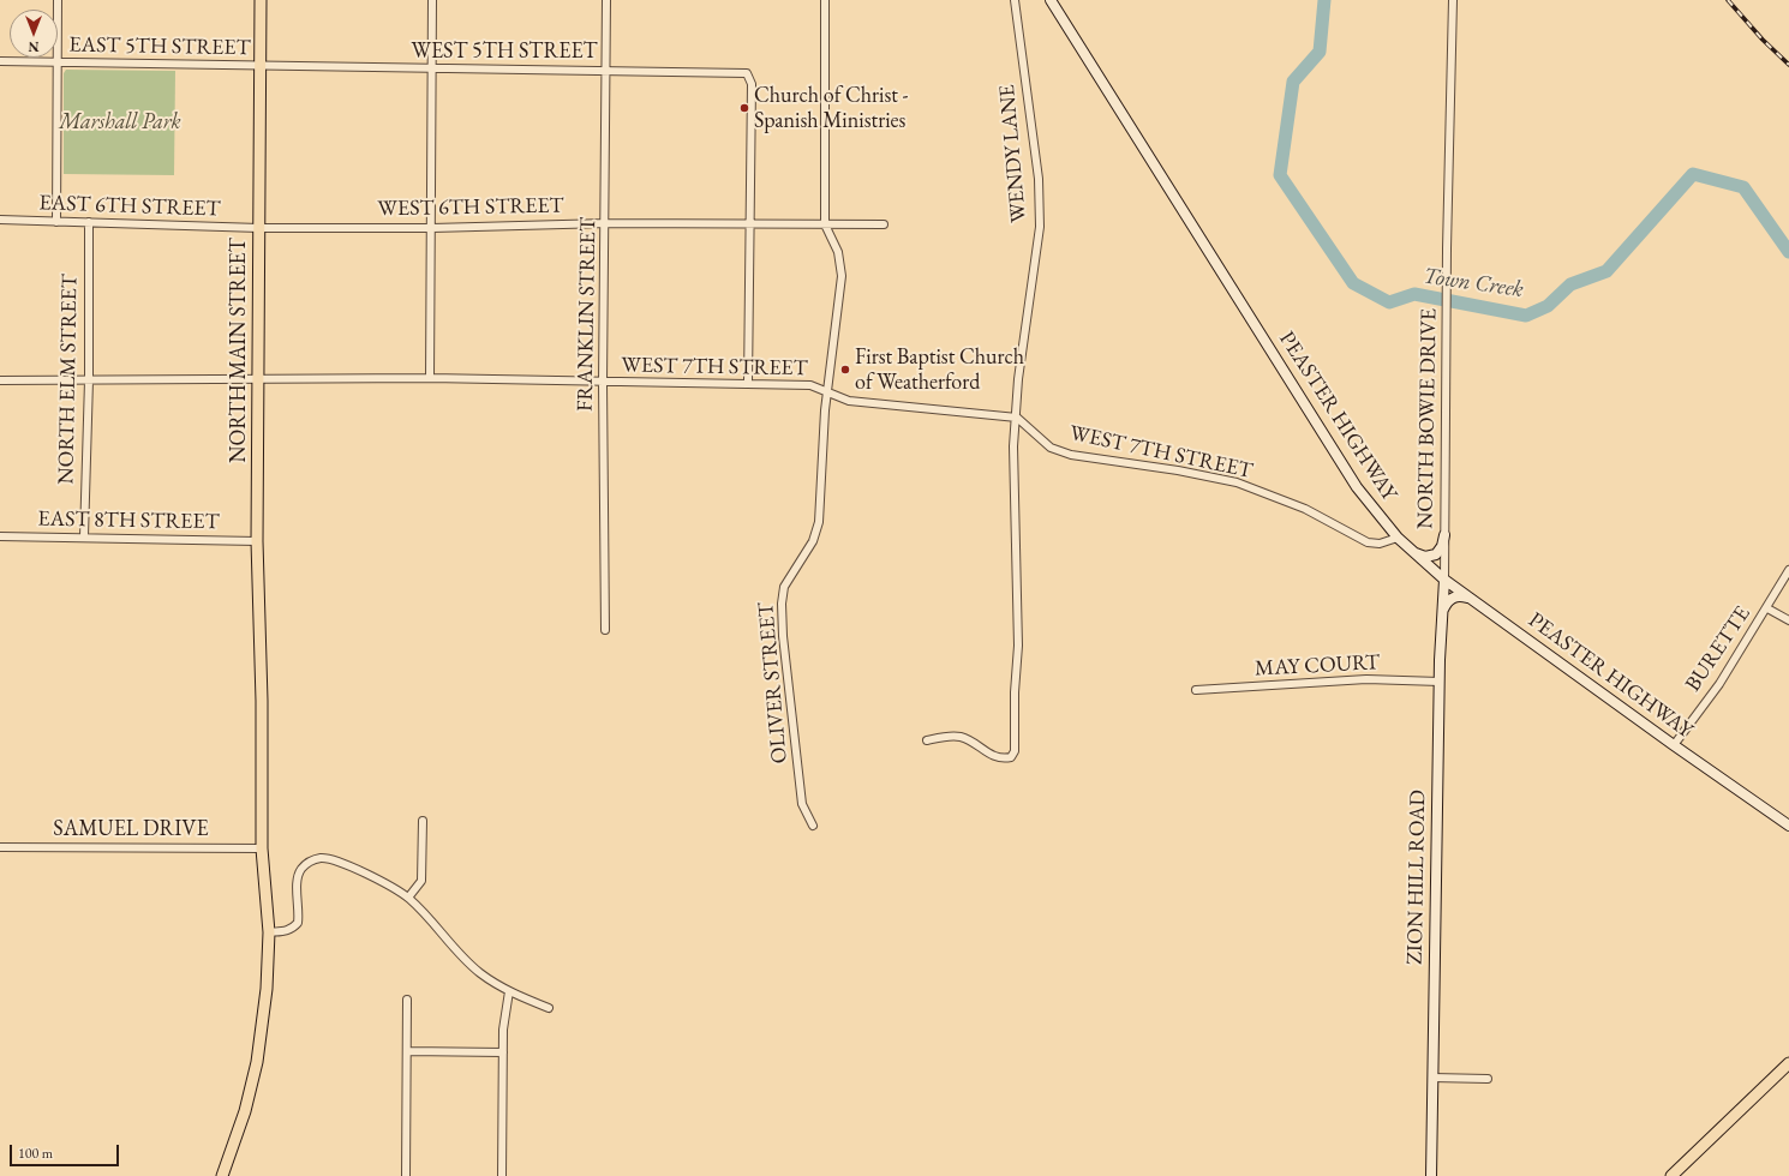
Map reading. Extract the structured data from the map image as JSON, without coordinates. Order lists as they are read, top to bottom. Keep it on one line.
{"streets":{"main road":["NORTH MAIN STREET","PEASTER HIGHWAY","ZION HILL ROAD"],"street":["EAST 5TH STREET","WEST 5TH STREET","WENDY LANE","EAST 6TH STREET","WEST 6TH STREET","FRANKLIN STREET","WEST 7TH STREET","NORTH ELM STREET","NORTH BOWIE DRIVE","EAST 8TH STREET","BURETTE","MAY COURT","OLIVER STREET","SAMUEL DRIVE"]},"crossings":[["EAST 5TH STREET","WEST 5TH STREET"],["EAST 5TH STREET","NORTH MAIN STREET"],["WEST 5TH STREET","WEST 6TH STREET"],["WEST 5TH STREET","FRANKLIN STREET"],["WEST 5TH STREET","NORTH MAIN STREET"],["WENDY LANE","WEST 7TH STREET"],["EAST 6TH STREET","WEST 6TH STREET"],["EAST 6TH STREET","NORTH MAIN STREET"],["EAST 6TH STREET","NORTH ELM STREET"],["WEST 6TH STREET","FRANKLIN STREET"],["WEST 6TH STREET","NORTH MAIN STREET"],["WEST 6TH STREET","OLIVER STREET"],["FRANKLIN STREET","WEST 7TH STREET"],["NORTH MAIN STREET","WEST 7TH STREET"],["NORTH MAIN STREET","EAST 8TH STREET"],["NORTH MAIN STREET","SAMUEL DRIVE"],["WEST 7TH STREET","NORTH ELM STREET"],["WEST 7TH STREET","PEASTER HIGHWAY"],["WEST 7TH STREET","OLIVER STREET"],["NORTH ELM STREET","EAST 8TH STREET"],["PEASTER HIGHWAY","NORTH BOWIE DRIVE"],["PEASTER HIGHWAY","BURETTE"],["PEASTER HIGHWAY","ZION HILL ROAD"],["NORTH BOWIE DRIVE","ZION HILL ROAD"],["MAY COURT","ZION HILL ROAD"]],"water":["Town Creek"],"parks":["Marshall Park"],"places":["Church of Christ - Spanish Ministries","First Baptist Church of Weatherford"],"scale_bar":"100 m","north":"bottom"}
